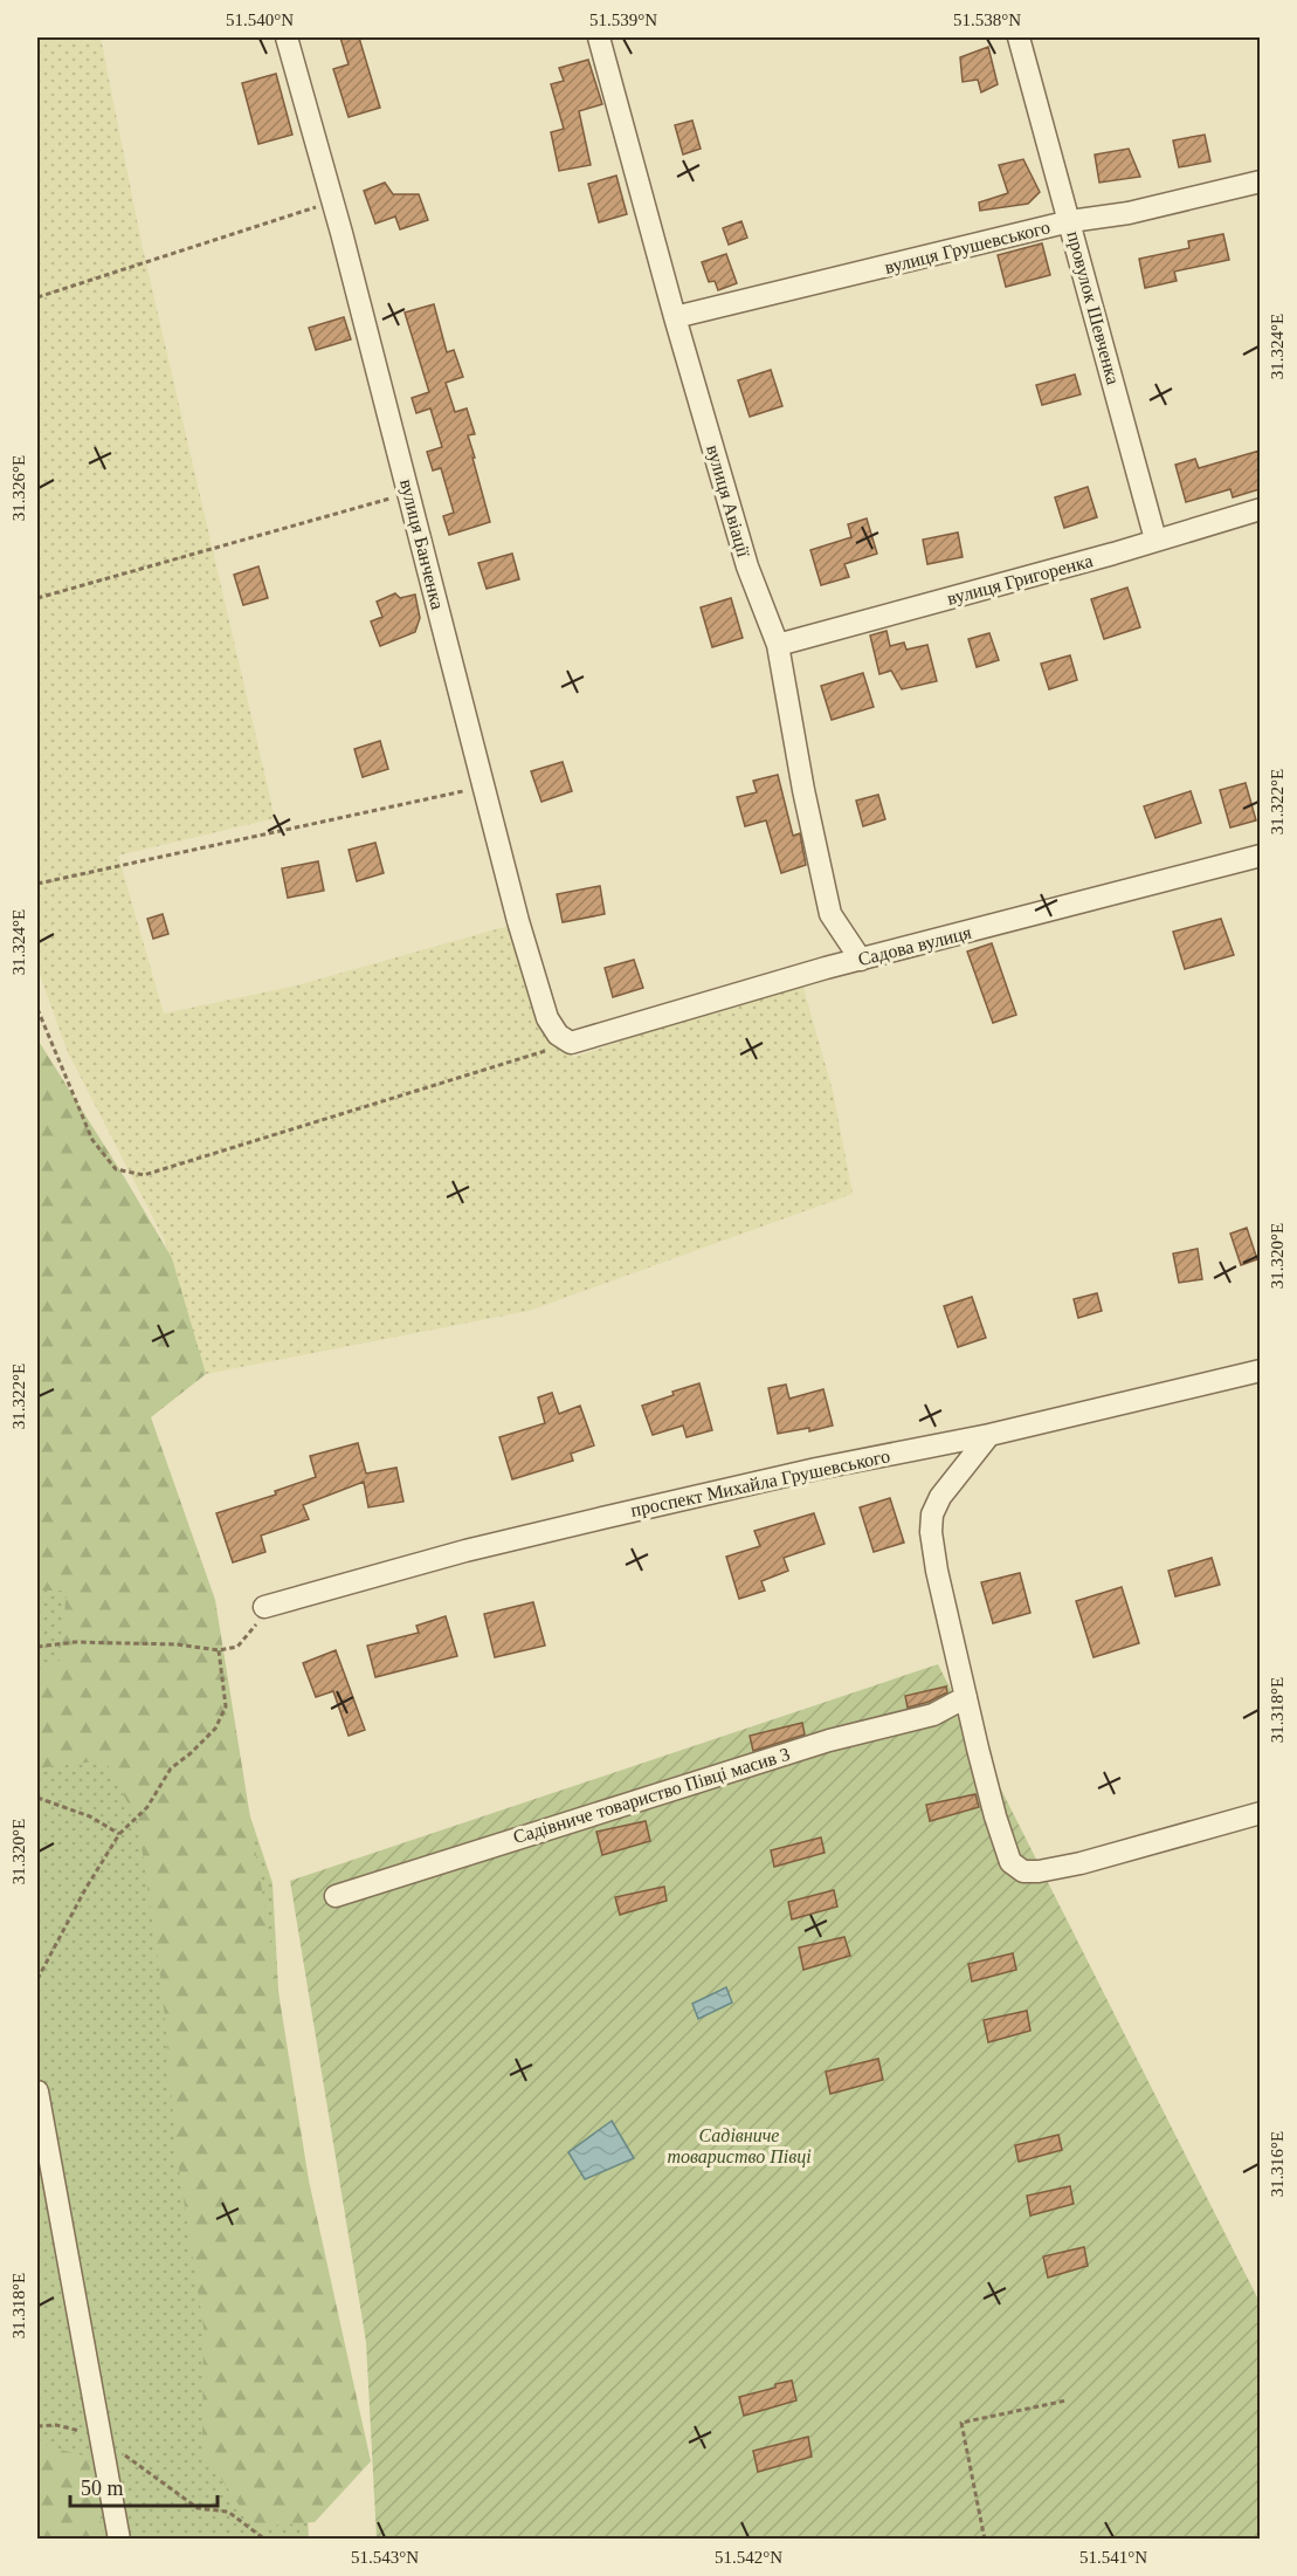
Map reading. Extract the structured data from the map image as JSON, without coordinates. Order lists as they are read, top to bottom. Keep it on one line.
{"streets":{"street":["вулиця Грушевського","провулок Шевченка","вулиця Авіації","вулиця Банченка","вулиця Григоренка","Садова вулиця","проспект Михайла Грушевського","Садівниче товариство Півці масив 3"]},"crossings":[["вулиця Грушевського","провулок Шевченка"],["вулиця Грушевського","вулиця Авіації"],["провулок Шевченка","вулиця Григоренка"],["вулиця Авіації","вулиця Григоренка"],["вулиця Авіації","Садова вулиця"],["вулиця Банченка","Садова вулиця"]],"parks":["Садівниче товариство Півці"],"scale_bar":"50 m","coordinates":["51.540°N","51.539°N","51.538°N","31.324°E","31.326°E","31.322°E","31.320°E","31.318°E","31.316°E","51.543°N","51.542°N","51.541°N"]}
